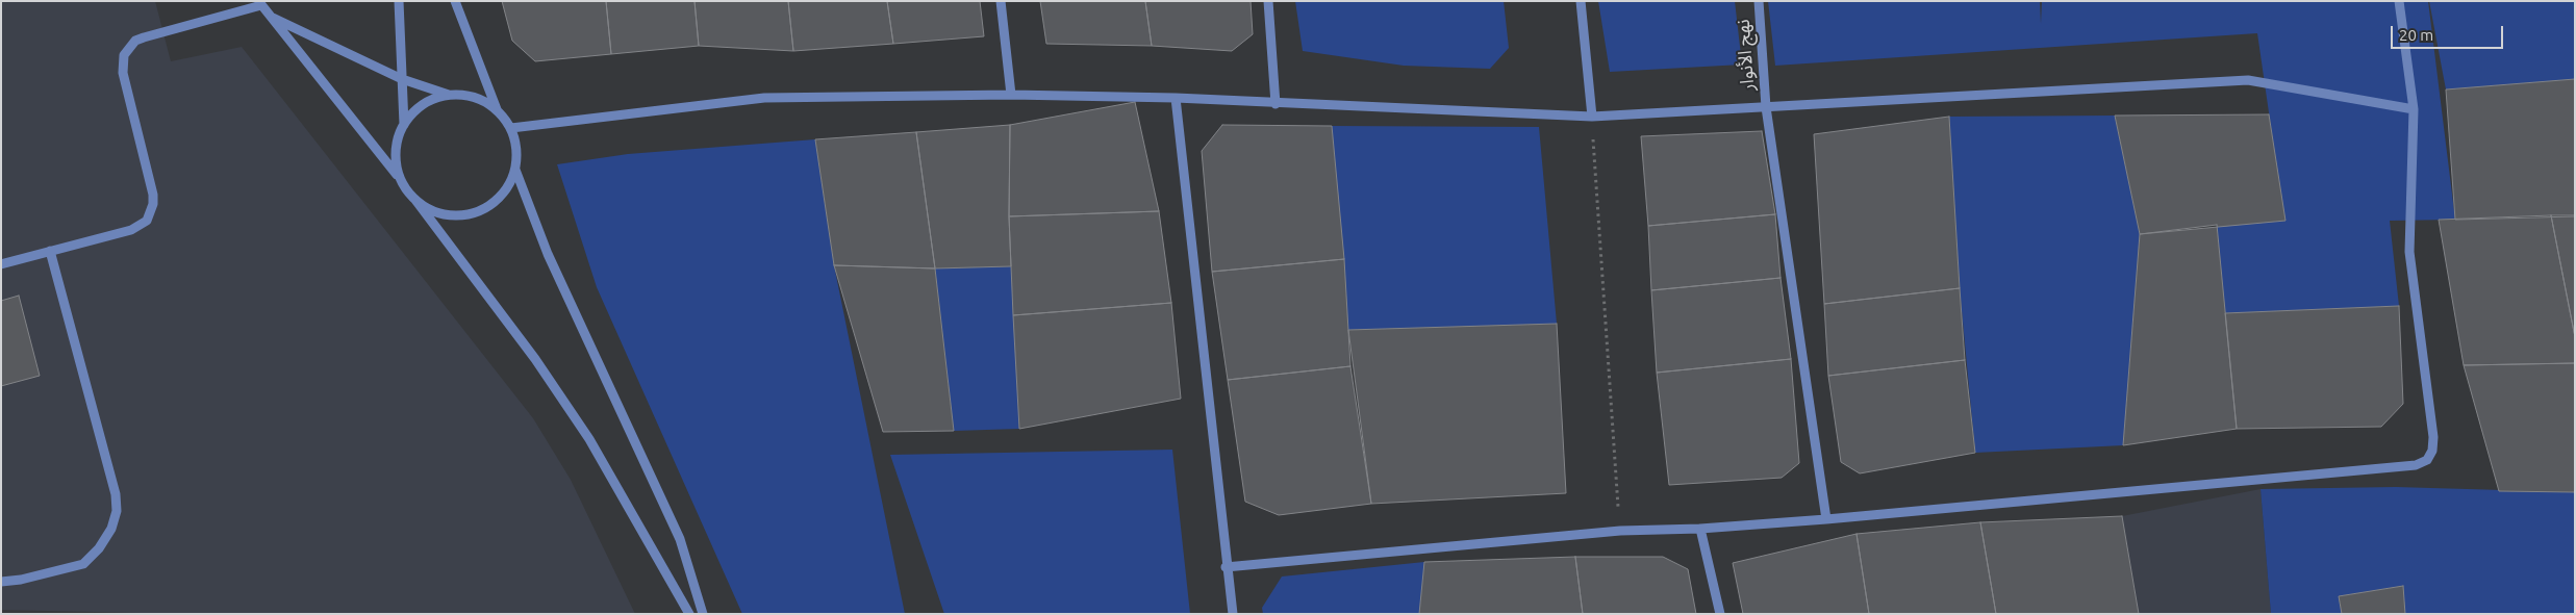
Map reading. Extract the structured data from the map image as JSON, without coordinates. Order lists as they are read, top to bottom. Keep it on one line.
{"streets":{"street":["نهج الأنوار"]},"scale_bar":"20 m"}
